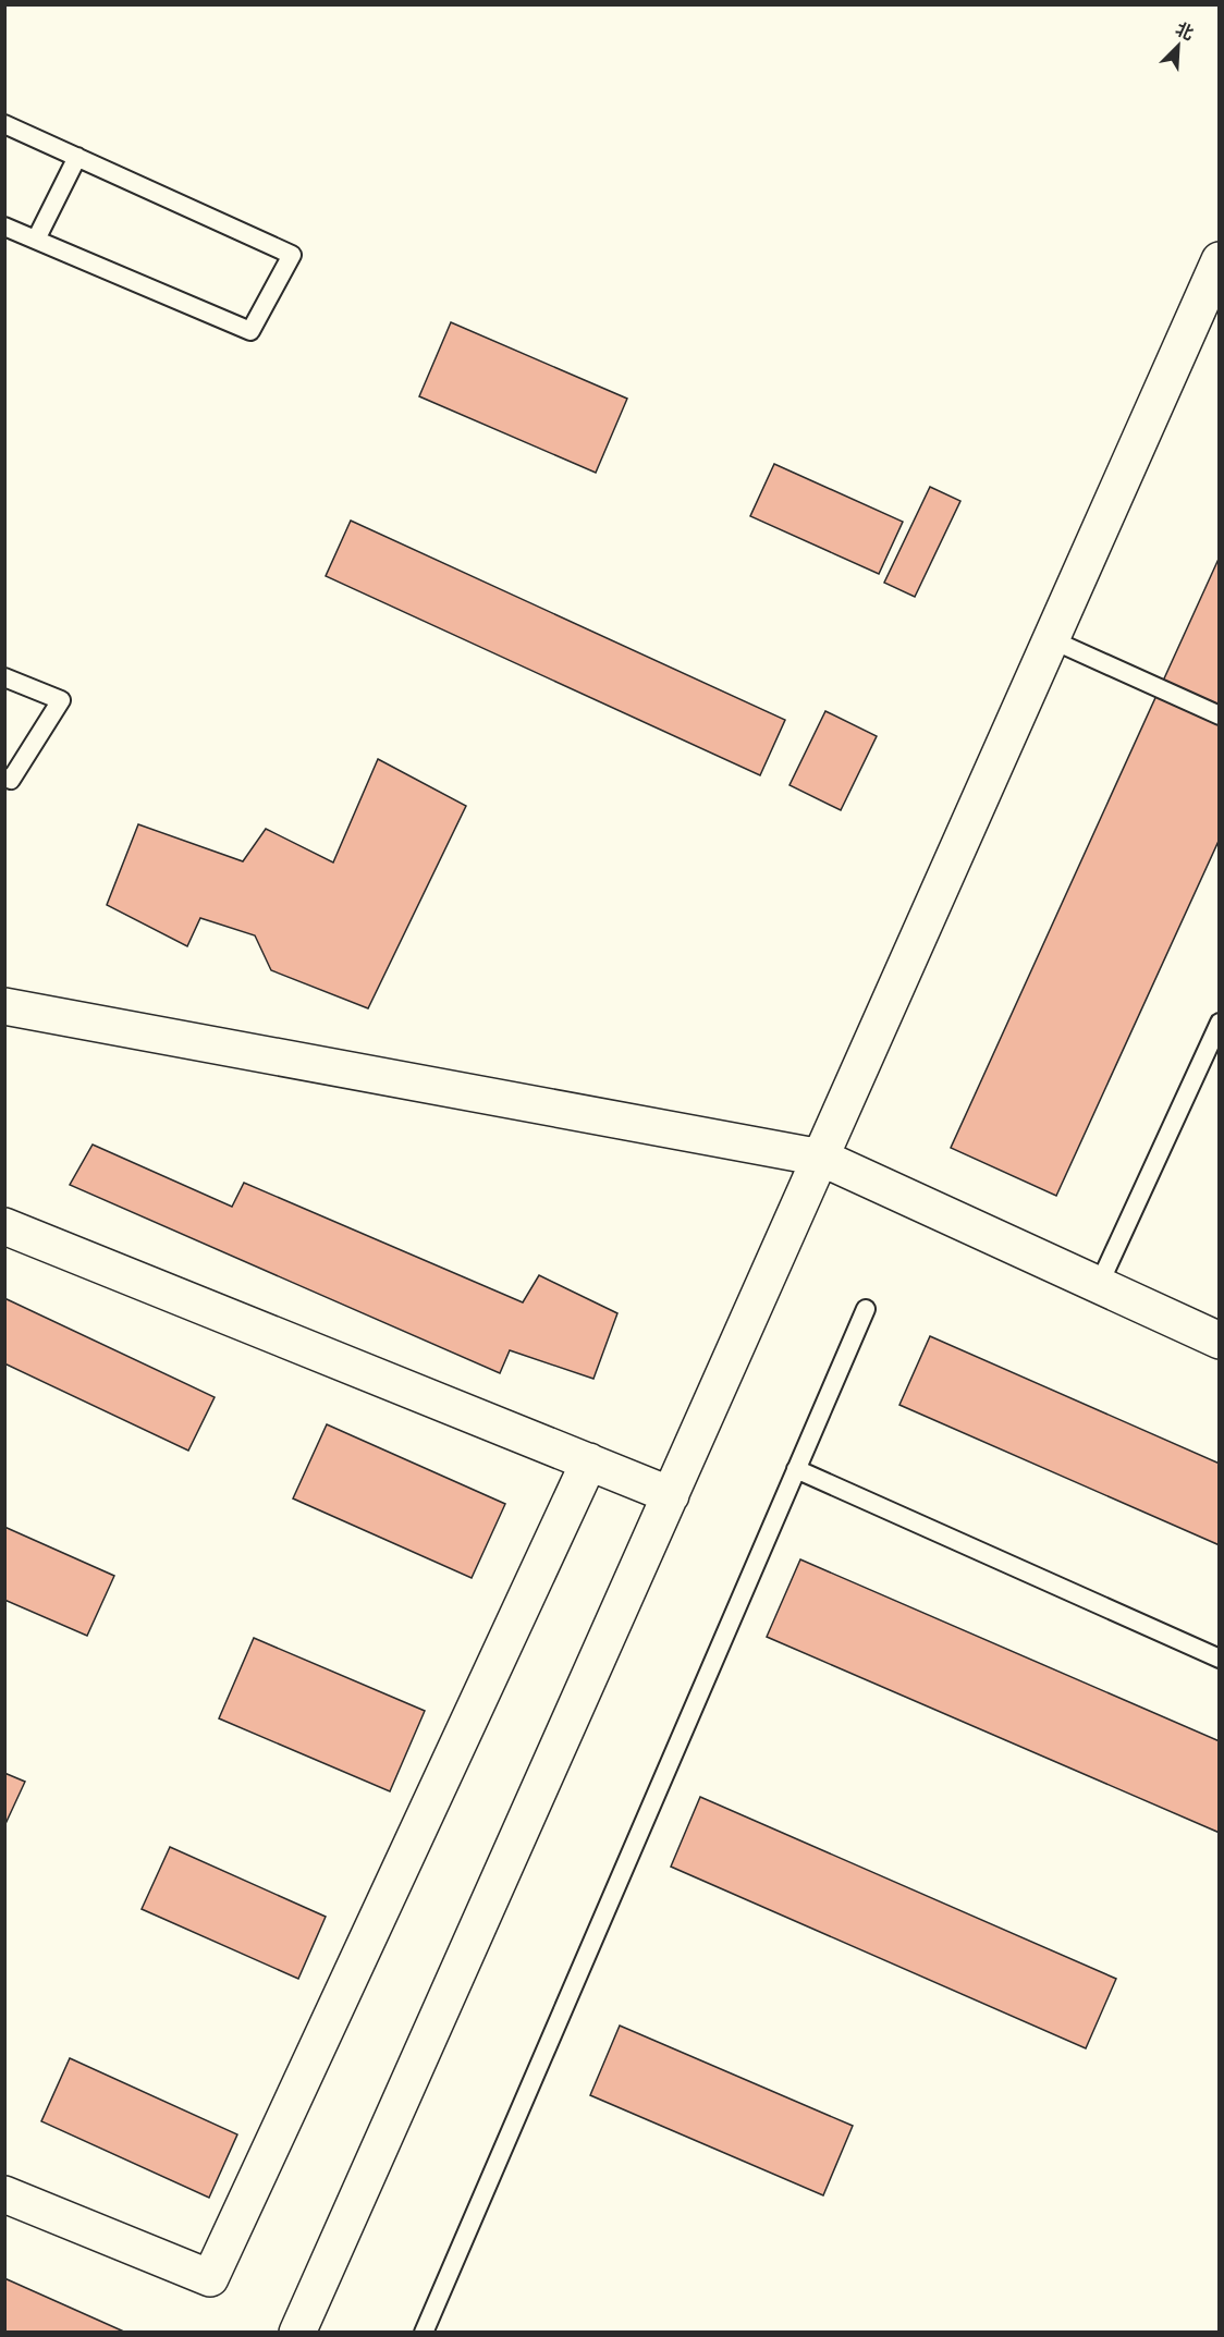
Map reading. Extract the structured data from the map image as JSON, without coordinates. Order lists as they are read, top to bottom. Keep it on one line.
{"north":"top right"}
